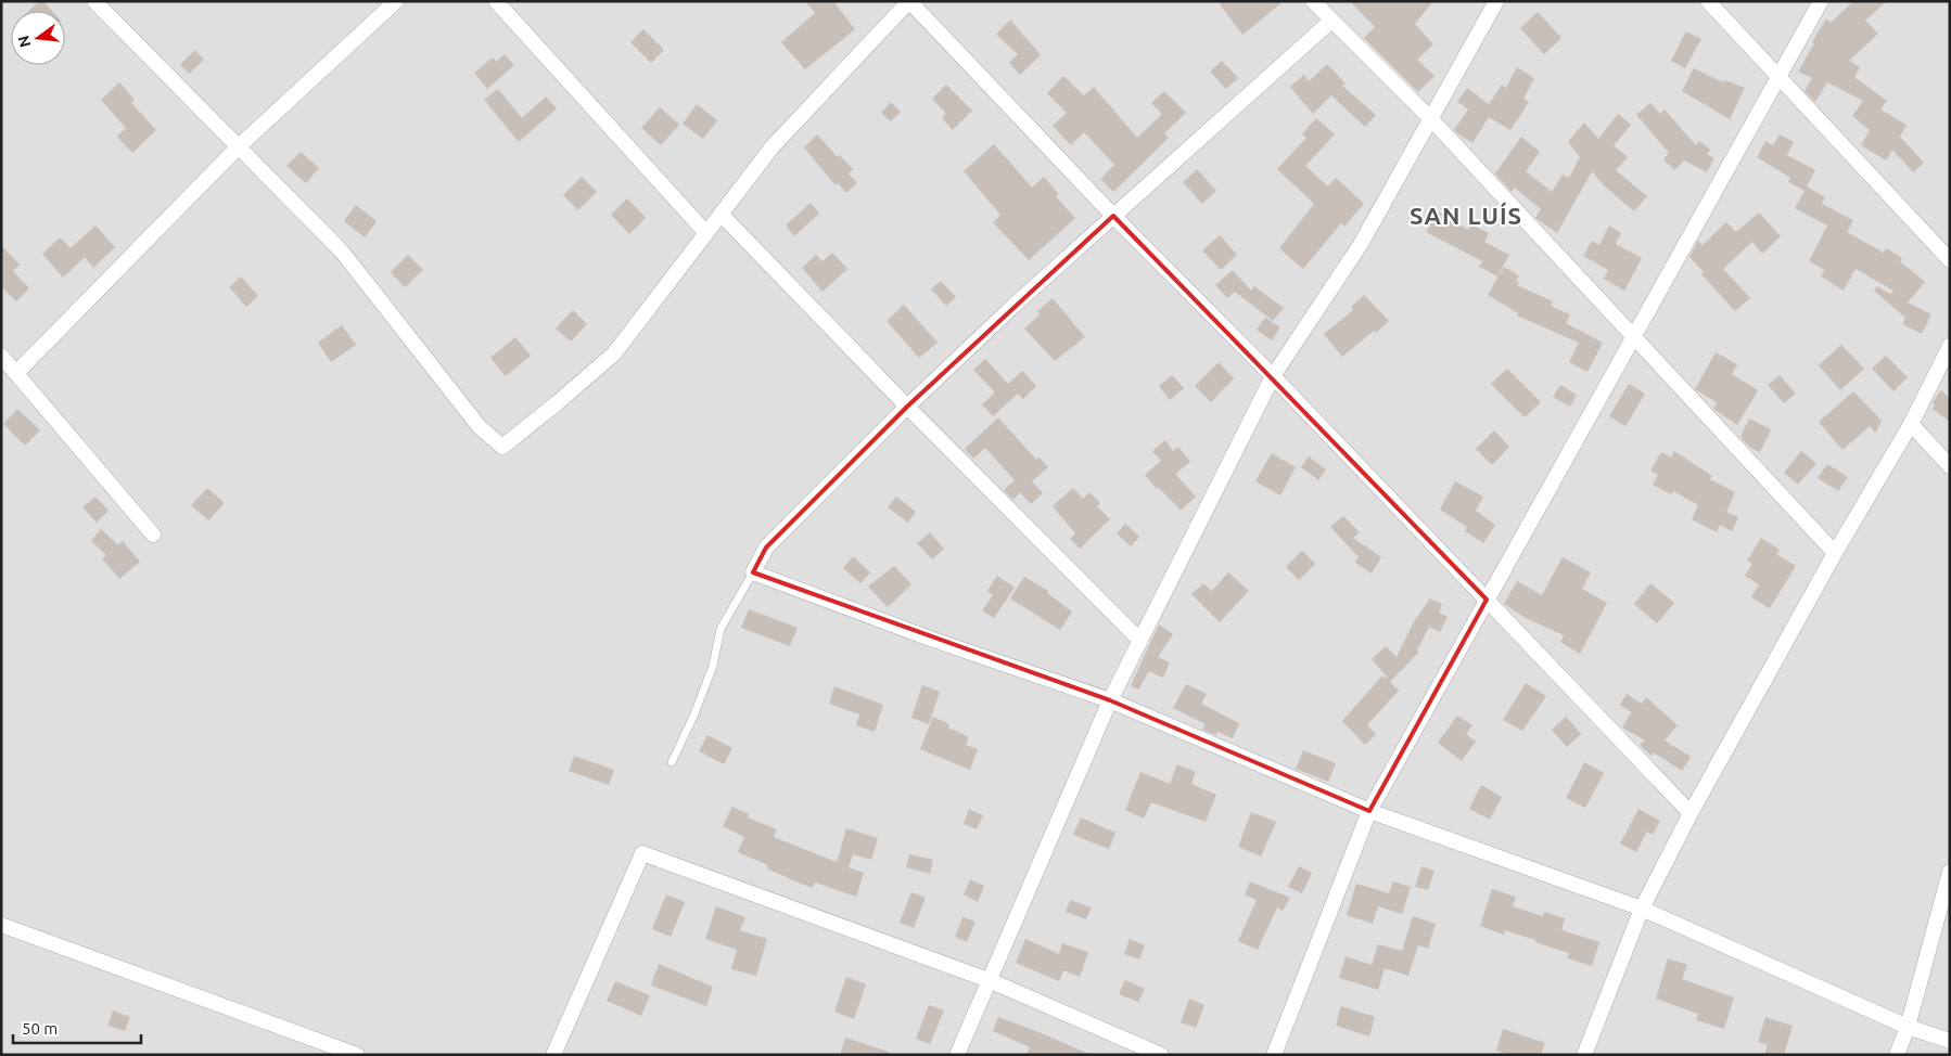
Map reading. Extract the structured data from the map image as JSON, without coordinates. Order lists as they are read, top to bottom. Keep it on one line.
{"districts":["SAN LUÍS"],"scale_bar":"50 m","north":"left"}
